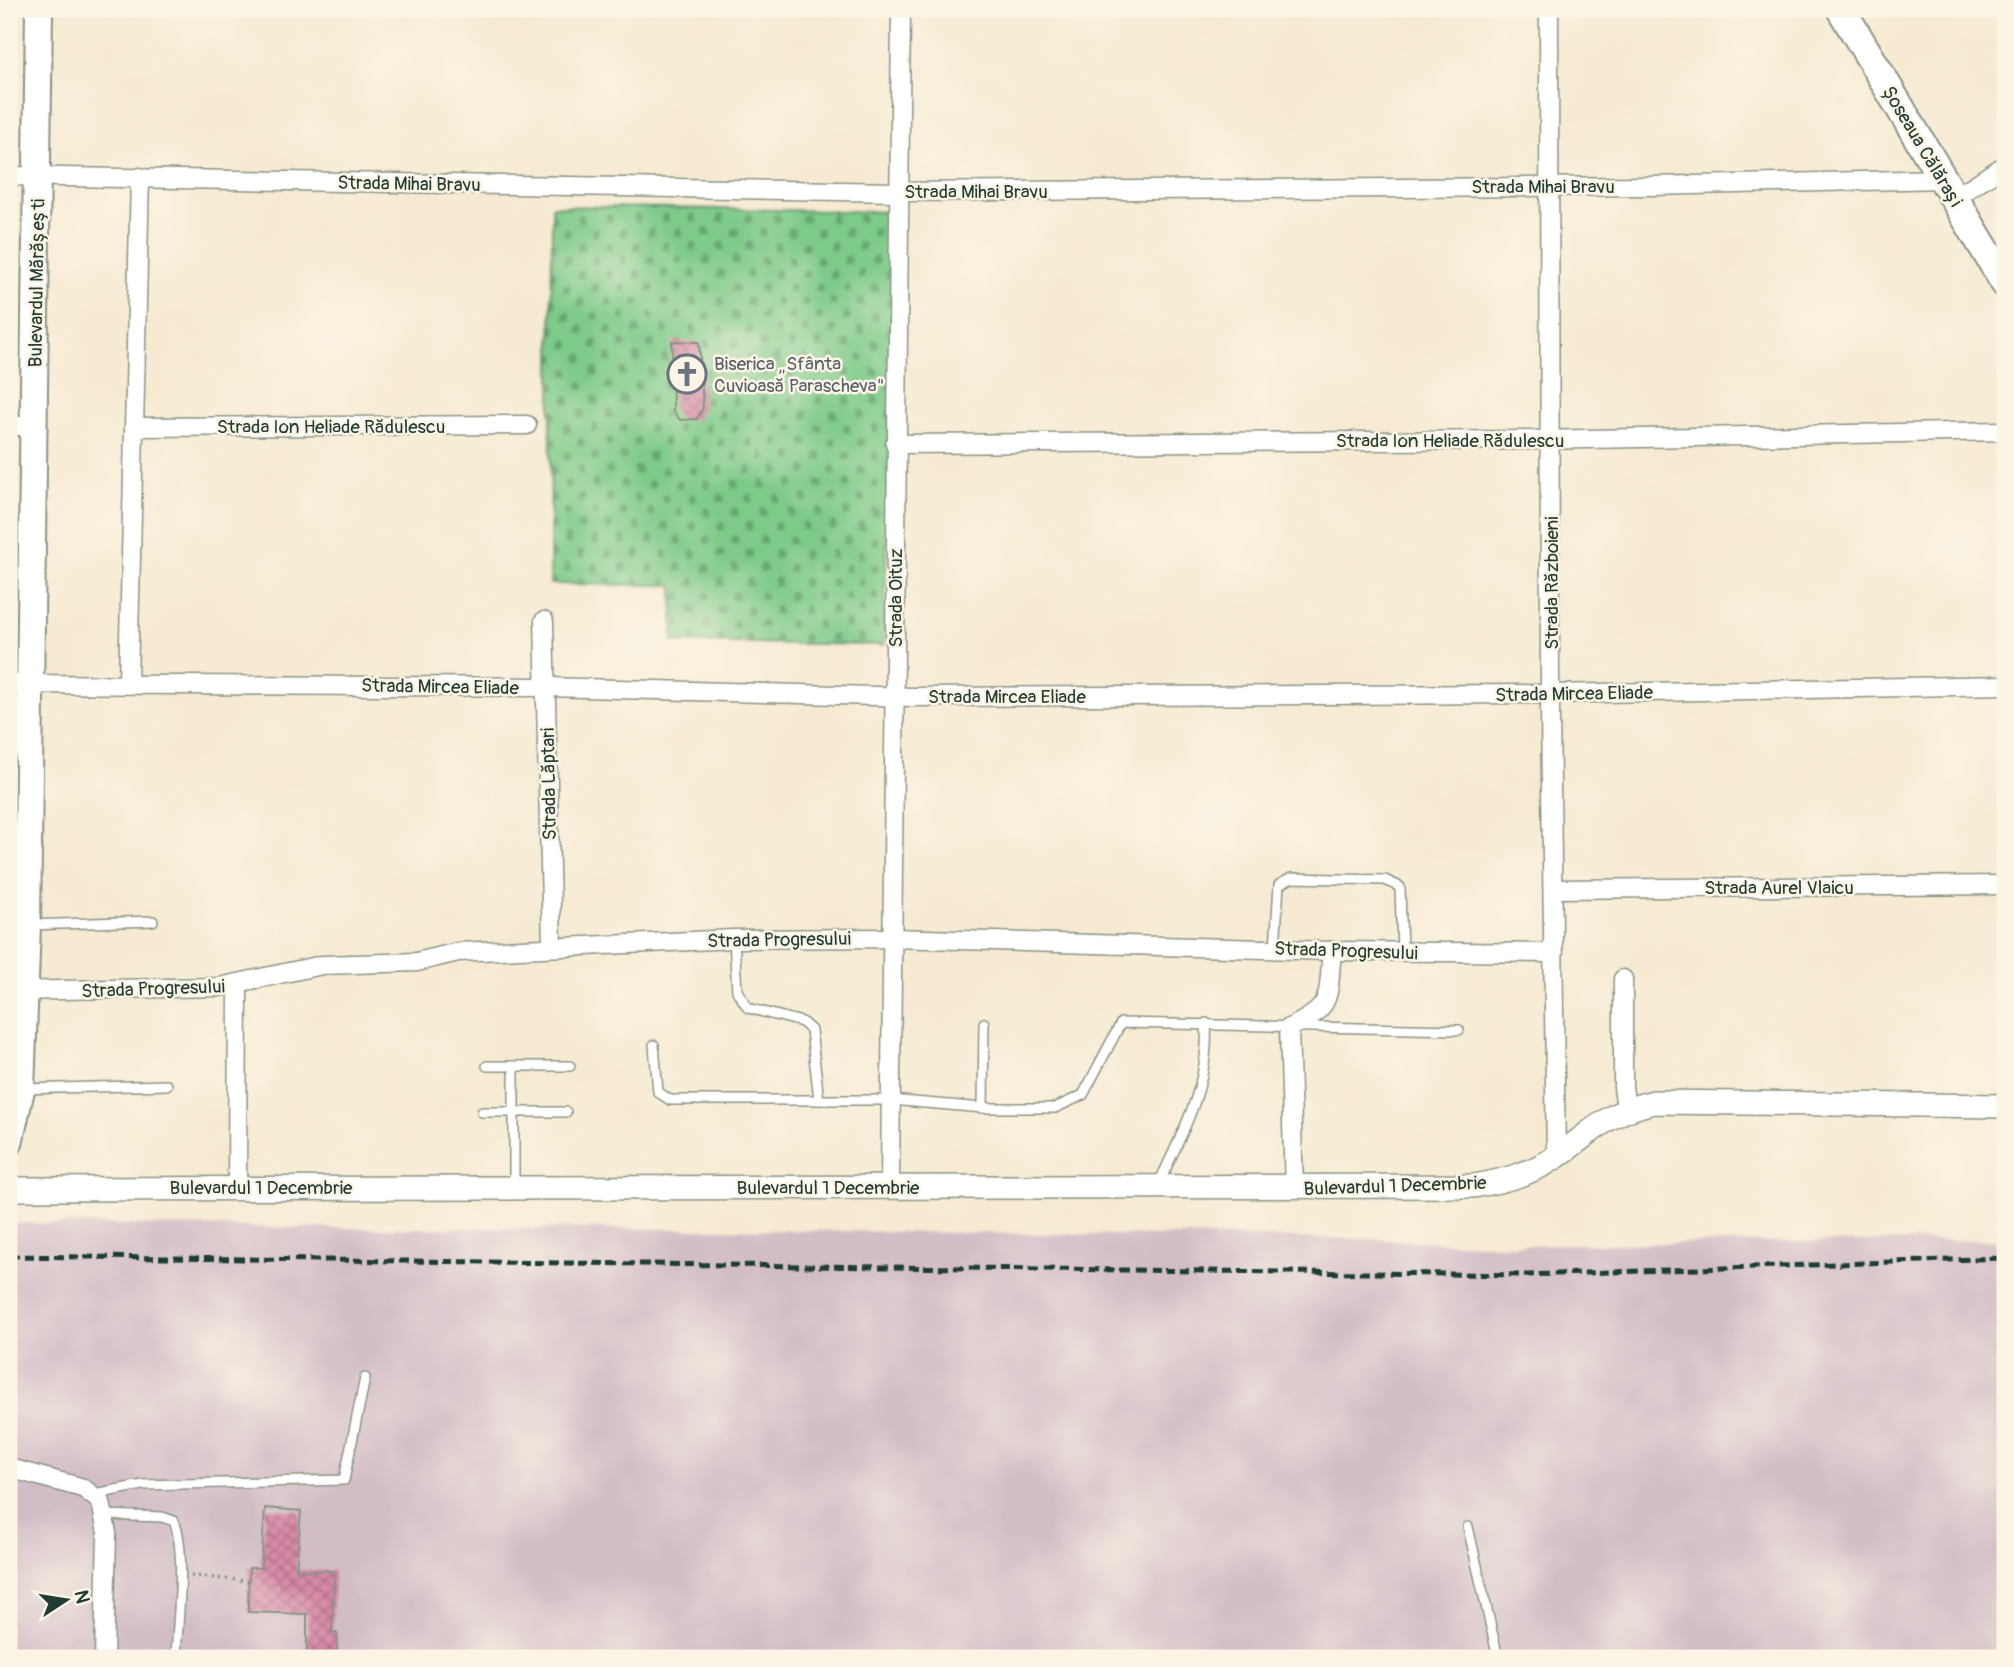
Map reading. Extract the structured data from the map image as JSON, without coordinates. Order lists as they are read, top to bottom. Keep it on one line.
{"streets":{"main road":["Șoseaua Călărași","Bulevardul Mărășești"],"street":["Strada Mihai Bravu","Strada Ion Heliade Rădulescu","Strada Războieni","Strada Oituz","Strada Mircea Eliade","Strada Lăptari","Strada Aurel Vlaicu","Strada Progresului","Bulevardul 1 Decembrie"]},"crossings":[["Șoseaua Călărași","Strada Mihai Bravu"],["Strada Mihai Bravu","Bulevardul Mărășești"],["Strada Mihai Bravu","Strada Războieni"],["Strada Mihai Bravu","Strada Oituz"],["Bulevardul Mărășești","Strada Mircea Eliade"],["Bulevardul Mărășești","Strada Progresului"],["Strada Ion Heliade Rădulescu","Strada Războieni"],["Strada Ion Heliade Rădulescu","Strada Oituz"],["Strada Războieni","Strada Mircea Eliade"],["Strada Războieni","Strada Aurel Vlaicu"],["Strada Războieni","Strada Progresului"],["Strada Războieni","Bulevardul 1 Decembrie"],["Strada Oituz","Strada Mircea Eliade"],["Strada Oituz","Strada Progresului"],["Strada Oituz","Bulevardul 1 Decembrie"],["Strada Mircea Eliade","Strada Lăptari"],["Strada Lăptari","Strada Progresului"]],"places":{"church":["Biserica „Sfânta Cuvioasă Parascheva\""]},"north":"right"}
